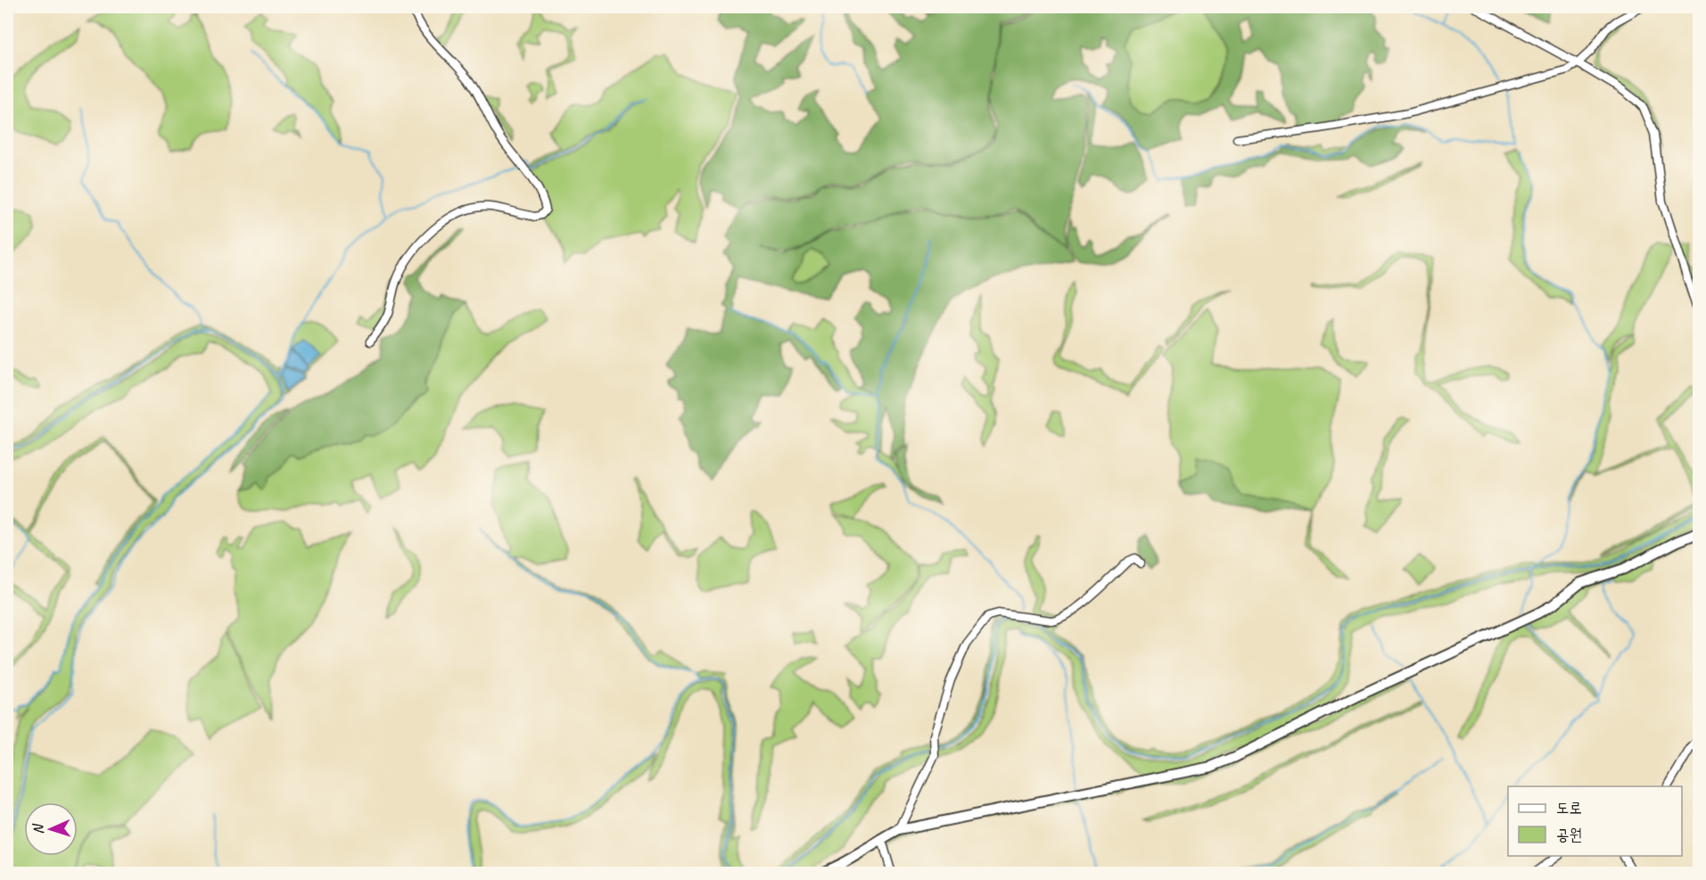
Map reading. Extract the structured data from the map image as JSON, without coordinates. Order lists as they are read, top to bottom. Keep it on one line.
{"legend":["도로","공원"],"north":"left"}
